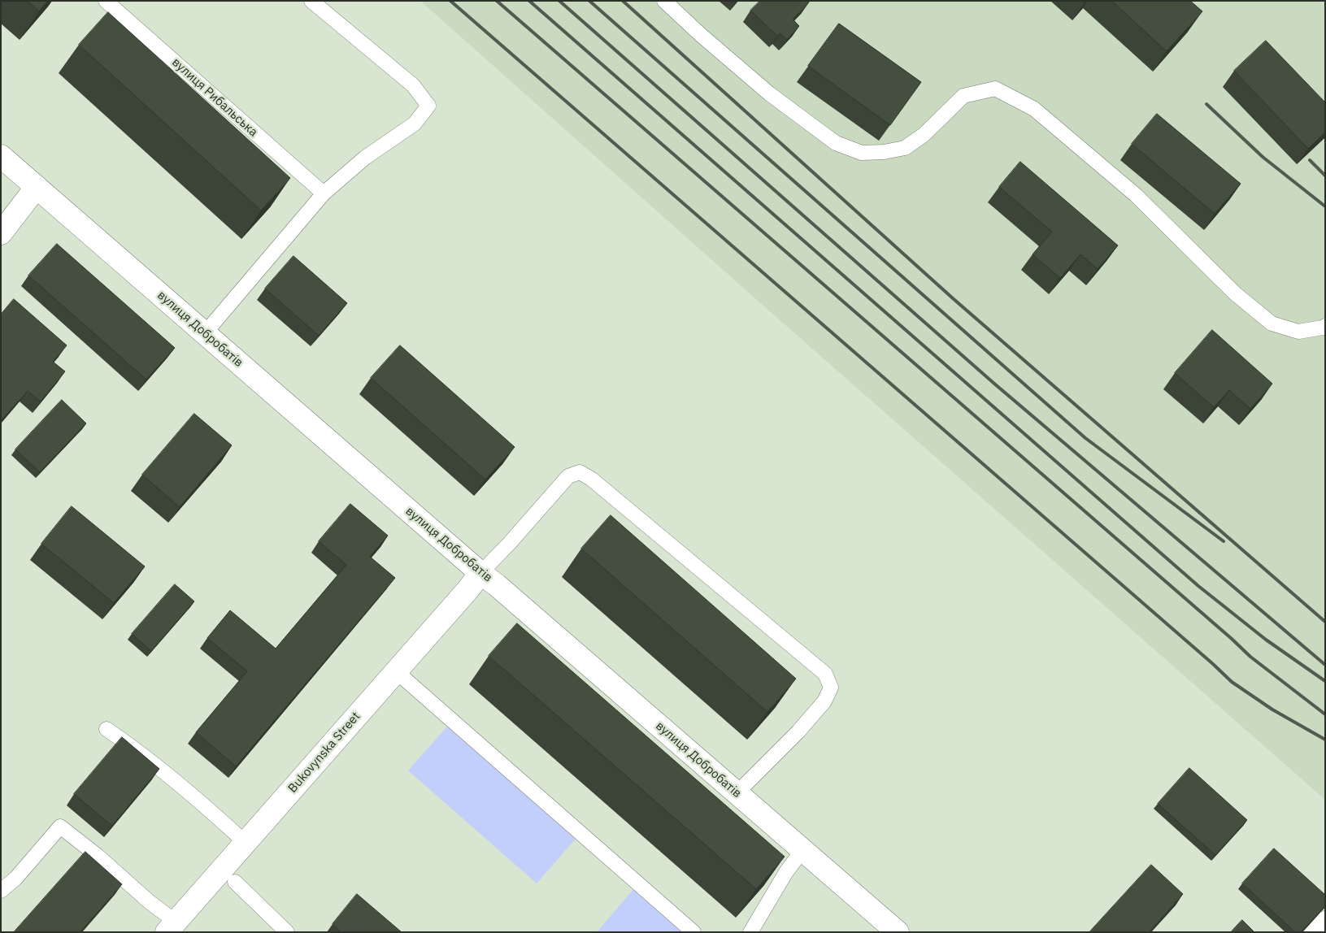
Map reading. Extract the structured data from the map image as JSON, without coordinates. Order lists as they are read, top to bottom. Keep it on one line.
{"streets":{"street":["вулиця Добробатів","Bukovynska Street"],"lane":["вулиця Рибальська"]},"crossings":[["вулиця Добробатів","Bukovynska Street"]]}
